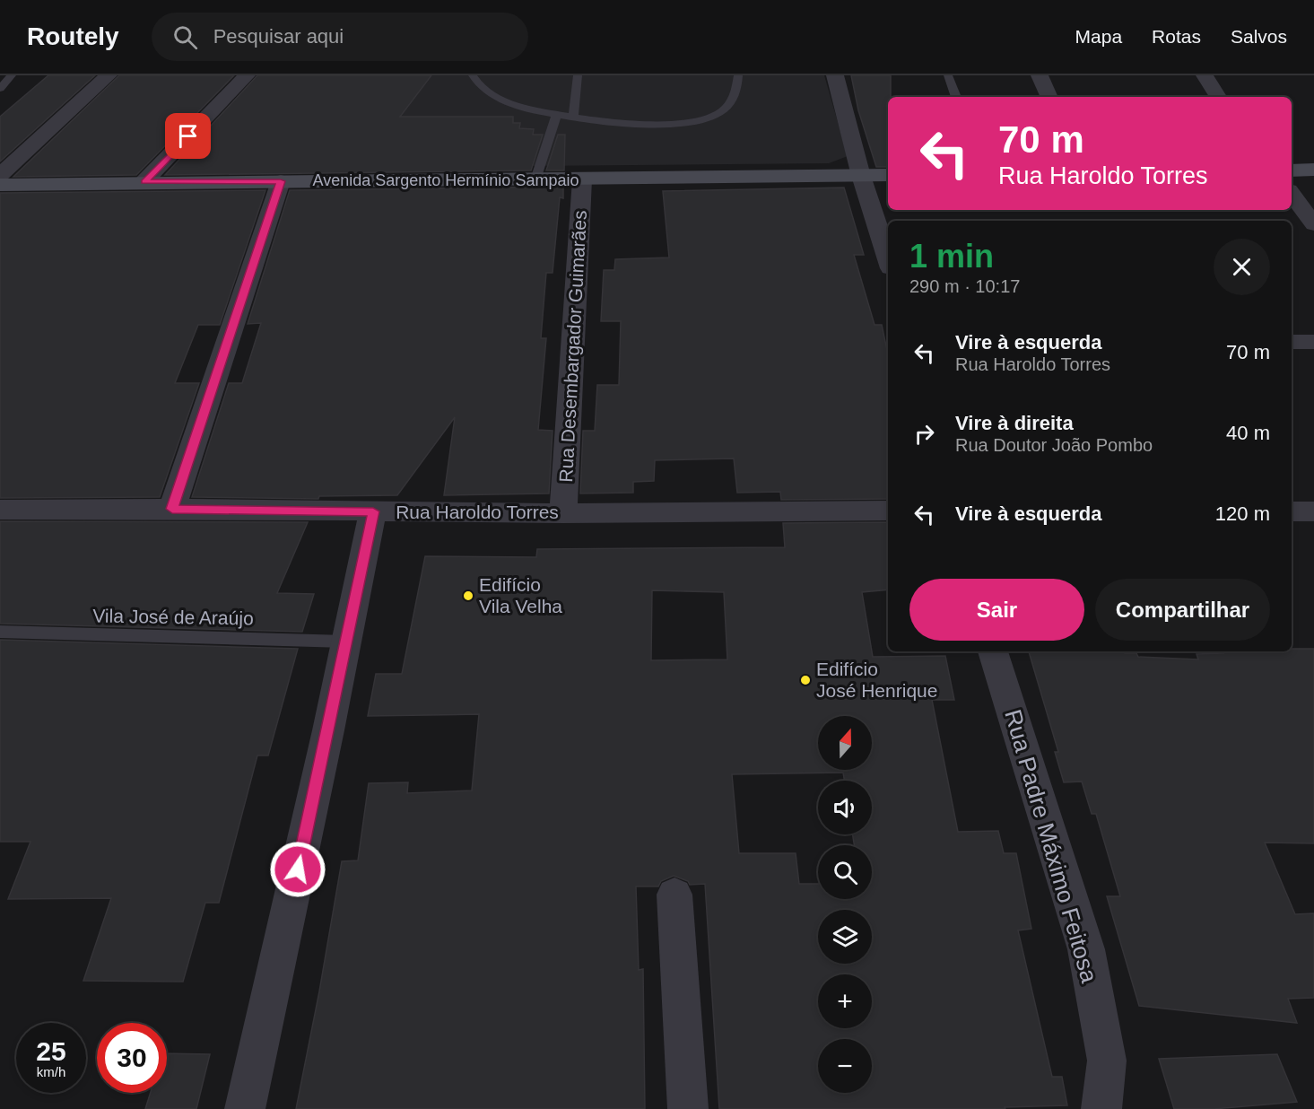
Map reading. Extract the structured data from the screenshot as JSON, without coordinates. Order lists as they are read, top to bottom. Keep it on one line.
{"streets":{"main road":["Avenida Sargento Hermínio Sampaio"],"street":["Rua Desembargador Guimarães","Rua Haroldo Torres","Rua Padre Máximo Feitosa"],"lane":["Vila José de Araújo"]},"crossings":[["Avenida Sargento Hermínio Sampaio","Rua Desembargador Guimarães"],["Rua Desembargador Guimarães","Rua Haroldo Torres"]],"places":["Edifício Vila Velha","Edifício José Henrique"],"north":"top","page":{"header":"Routely","search":"Pesquisar aqui","nav":["Mapa","Rotas","Salvos"],"turn":["70 m","Rua Haroldo Torres"],"heading":["1 min","290 m · 10:17"],"list":[{"name":"Vire à esquerda","note":"Rua Haroldo Torres","value":"70 m"},{"name":"Vire à direita","note":"Rua Doutor João Pombo","value":"40 m"},{"name":"Vire à esquerda","value":"120 m"}],"buttons":["Sair","Compartilhar"],"map_buttons":["+","−"],"speed":"25 km/h","limit":"30"}}
